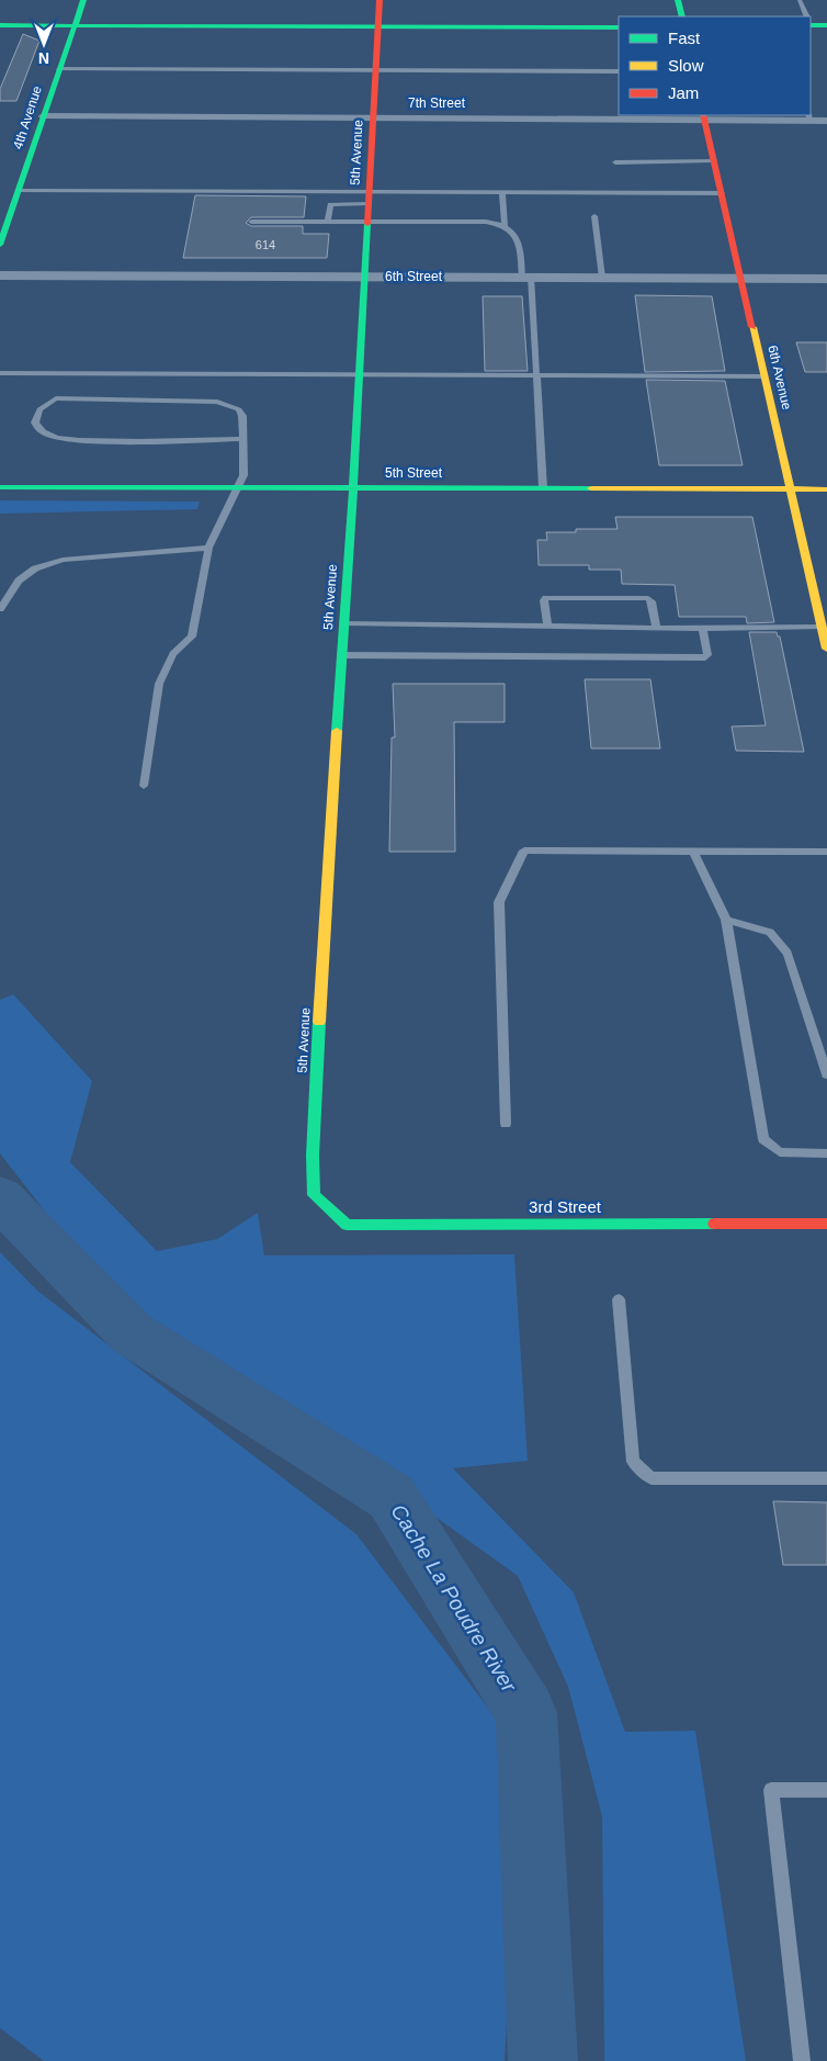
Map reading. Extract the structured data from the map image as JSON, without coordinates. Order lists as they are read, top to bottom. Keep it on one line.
{"streets":{"street":["7th Street","4th Avenue","5th Avenue","6th Street","6th Avenue","5th Street","3rd Street"]},"crossings":[["7th Street","4th Avenue"],["7th Street","5th Avenue"],["7th Street","6th Avenue"],["5th Avenue","6th Street"],["5th Avenue","5th Street"],["5th Avenue","3rd Street"],["6th Street","6th Avenue"],["6th Avenue","5th Street"]],"water":["Cache La Poudre River"],"house_numbers":["614"],"legend":["Fast","Slow","Jam"],"north":"bottom"}
